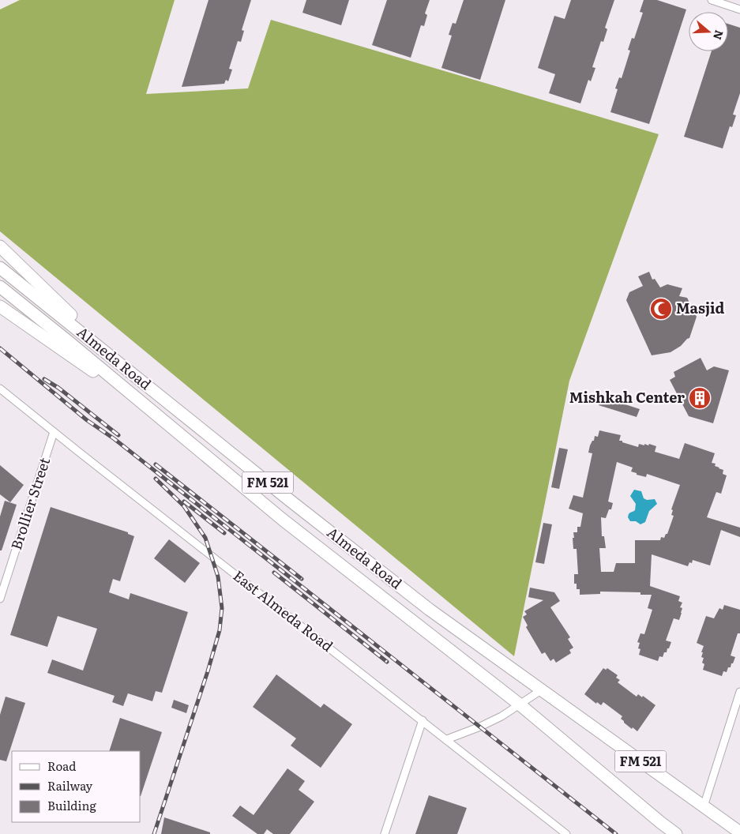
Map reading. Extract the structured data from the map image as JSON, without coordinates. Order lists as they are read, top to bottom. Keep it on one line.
{"streets":{"main road":["Almeda Road","FM 521"],"street":["Brollier Street","East Almeda Road"]},"crossings":[["Brollier Street","East Almeda Road"]],"places":{"mosque":["Masjid"],"building":["Mishkah Center"]},"legend":["Road","Railway","Building"],"north":"right"}
